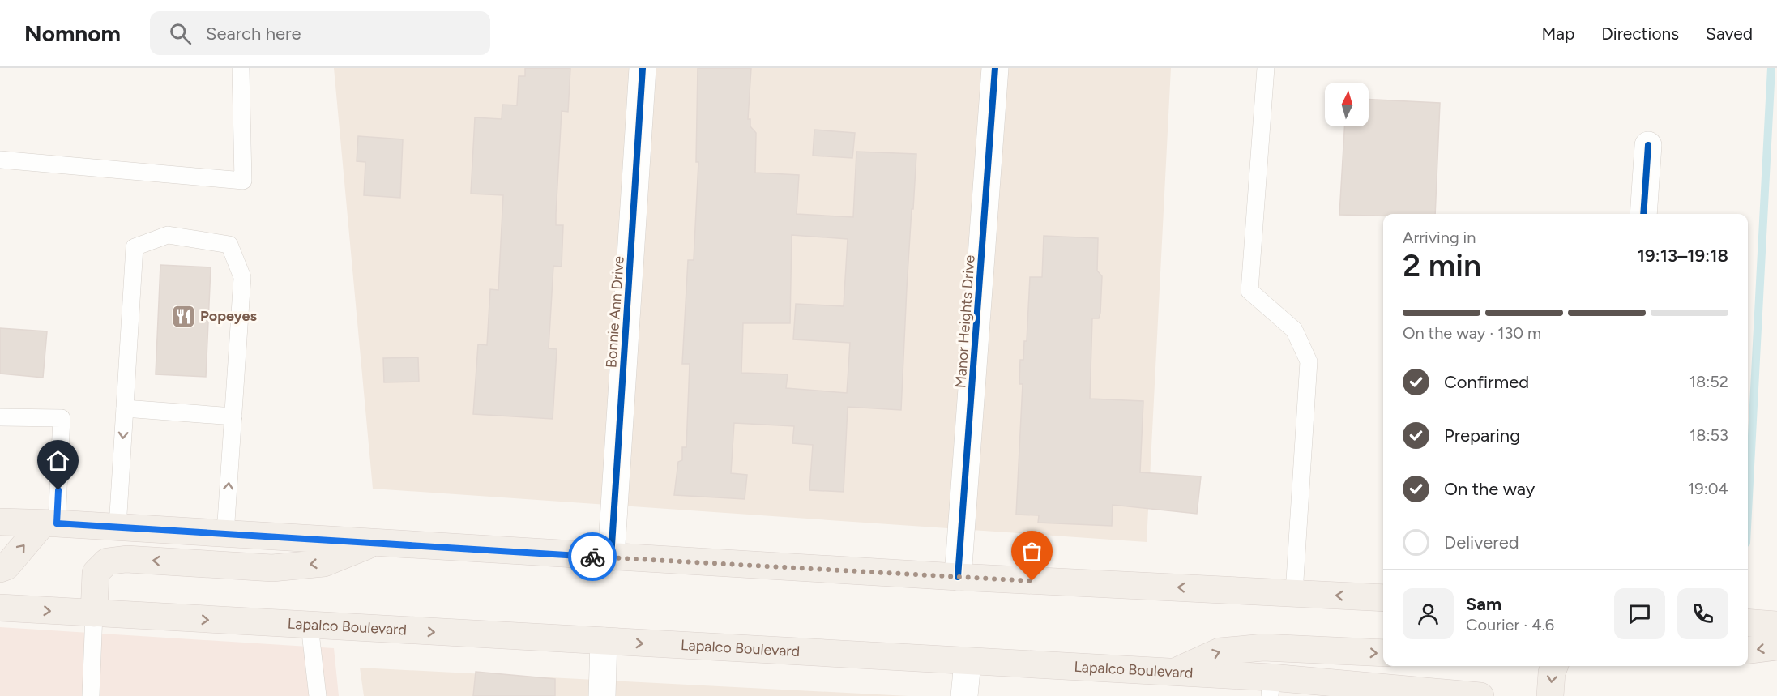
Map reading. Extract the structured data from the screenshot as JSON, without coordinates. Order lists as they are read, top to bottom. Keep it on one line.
{"streets":{"main road":["Lapalco Boulevard"],"street":["Bonnie Ann Drive","Manor Heights Drive"]},"places":{"restaurant":["Popeyes"]},"north":"top","page":{"header":"Nomnom","search":"Search here","nav":["Map","Directions","Saved"],"heading":["2 min","Arriving in","19:13–19:18"],"panel":["Sam","Courier · 4.6"],"bar":"On the way · 130 m","list":[["Confirmed","18:52"],["Preparing","18:53"],["On the way","19:04"],"Delivered"]}}
